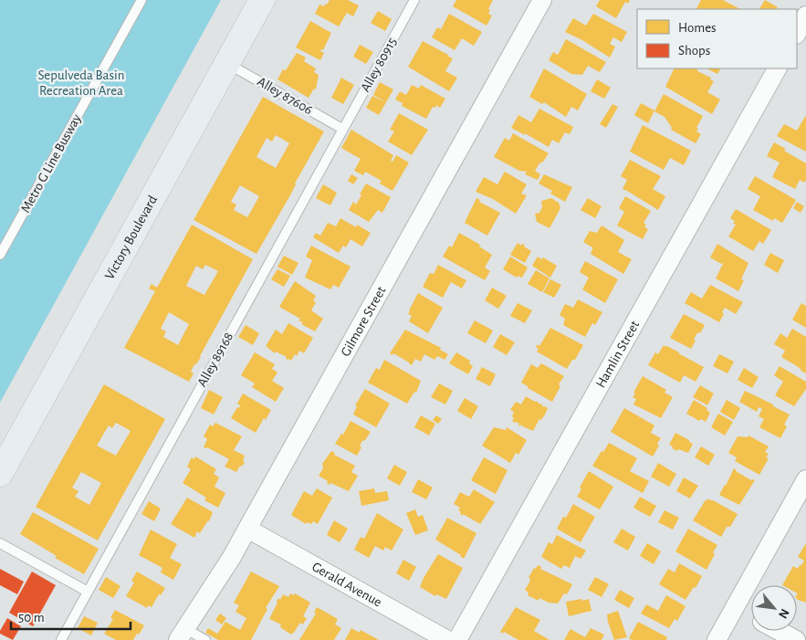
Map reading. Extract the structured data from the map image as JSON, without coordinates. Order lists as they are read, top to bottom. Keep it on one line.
{"streets":{"main road":["Victory Boulevard"],"street":["Gilmore Street","Hamlin Street","Gerald Avenue"],"lane":["Alley 80915","Alley 87606","Metro G Line Busway","Alley 89168"]},"crossings":[["Alley 80915","Alley 87606"],["Alley 80915","Alley 89168"],["Alley 87606","Victory Boulevard"],["Alley 87606","Alley 89168"],["Gilmore Street","Gerald Avenue"]],"parks":["Sepulveda Basin Recreation Area"],"legend":["Homes","Shops"],"scale_bar":"50 m","north":"bottom right"}
